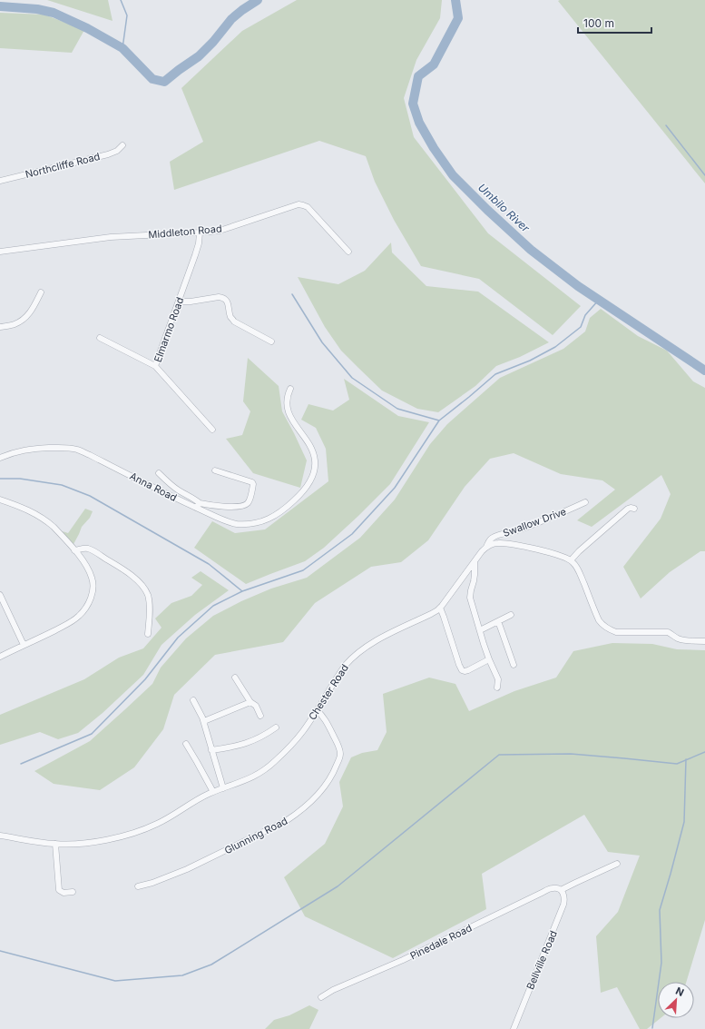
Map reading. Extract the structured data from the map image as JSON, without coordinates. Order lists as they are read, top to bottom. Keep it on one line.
{"streets":{"street":["Northcliffe Road","Middleton Road","Elmarmo Road","Anna Road","Swallow Drive","Chester Road","Glunning Road","Pinedale Road","Bellville Road"]},"crossings":[["Middleton Road","Elmarmo Road"],["Swallow Drive","Chester Road"],["Chester Road","Glunning Road"],["Pinedale Road","Bellville Road"]],"water":["Umbilo River"],"scale_bar":"100 m","north":"top right"}
